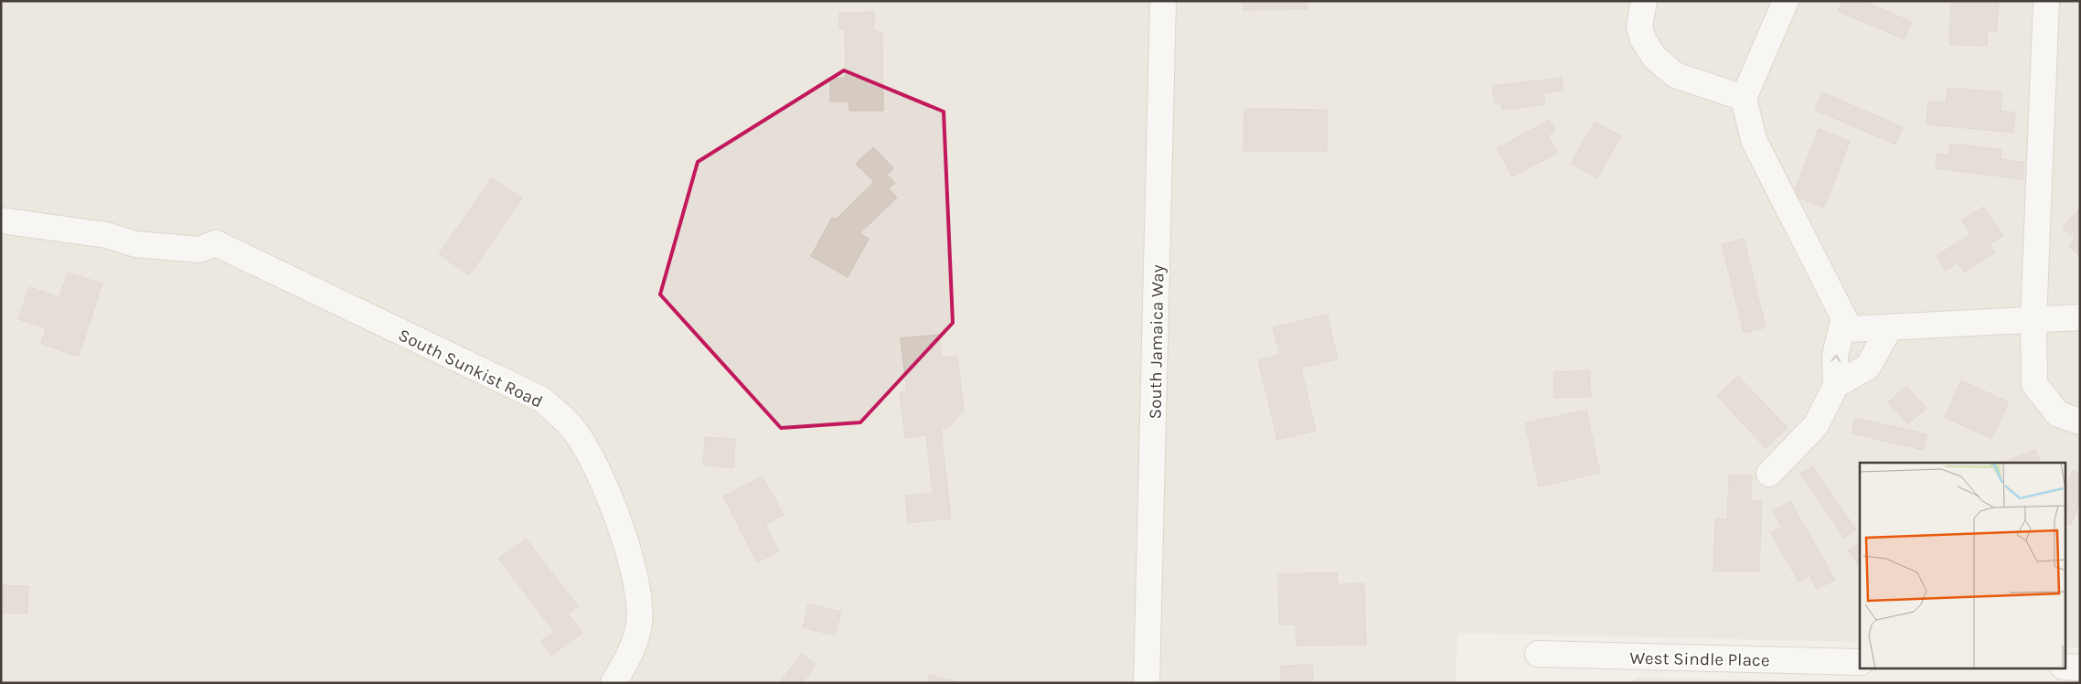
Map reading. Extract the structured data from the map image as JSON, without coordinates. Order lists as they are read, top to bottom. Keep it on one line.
{"streets":{"street":["South Jamaica Way","South Sunkist Road","West Sindle Place"]}}
